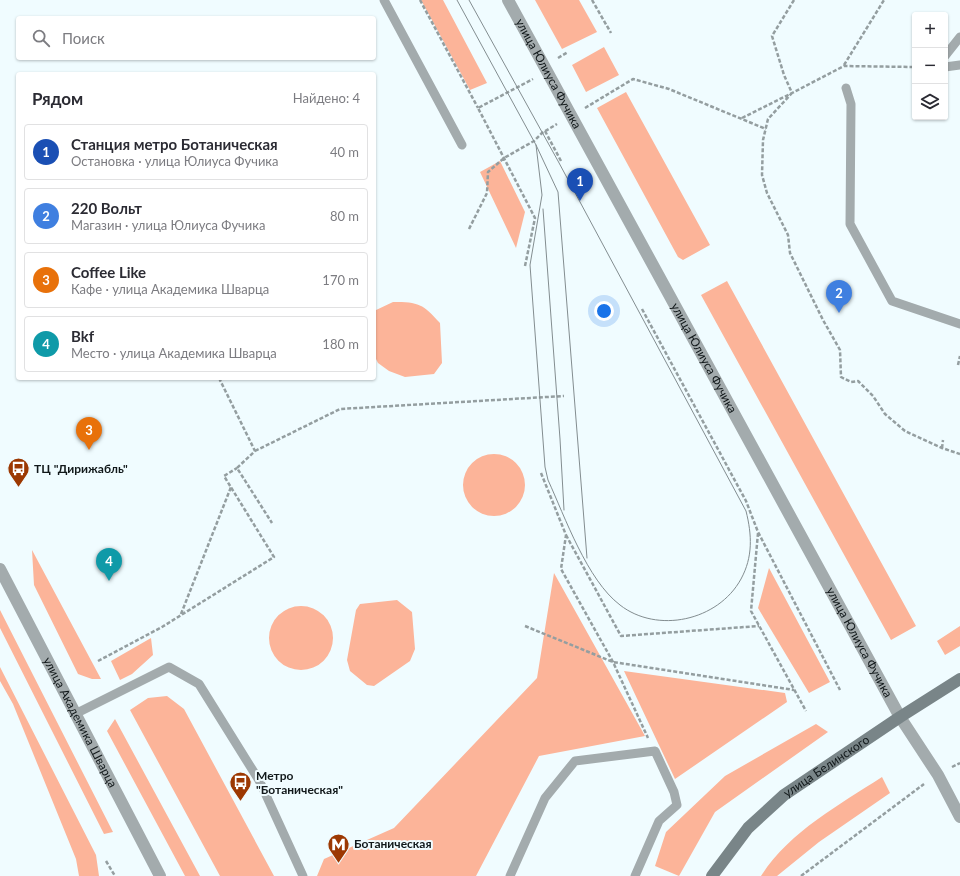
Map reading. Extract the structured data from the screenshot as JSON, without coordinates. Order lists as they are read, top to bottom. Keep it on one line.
{"streets":{"main road":["улица Белинского"],"street":["улица Юлиуса Фучика","улица Академика Шварца"]},"crossings":[["улица Юлиуса Фучика","улица Белинского"]],"places":{"bus stop":["ТЦ \"Дирижабль\"","Метро \"Ботаническая\""],"metro station":["Ботаническая"]},"page":{"map_buttons":["+","−"],"search":"Поиск","heading":["Рядом","Найдено: 4"],"list":[{"mark":"1","name":"Станция метро Ботаническая","note":"Остановка · улица Юлиуса Фучика","value":"40 m"},{"mark":"2","name":"220 Вольт","note":"Магазин · улица Юлиуса Фучика","value":"80 m"},{"mark":"3","name":"Coffee Like","note":"Кафе · улица Академика Шварца","value":"170 m"},{"mark":"4","name":"Bkf","note":"Место · улица Академика Шварца","value":"180 m"}],"pins":["1","2","3","4"]}}
